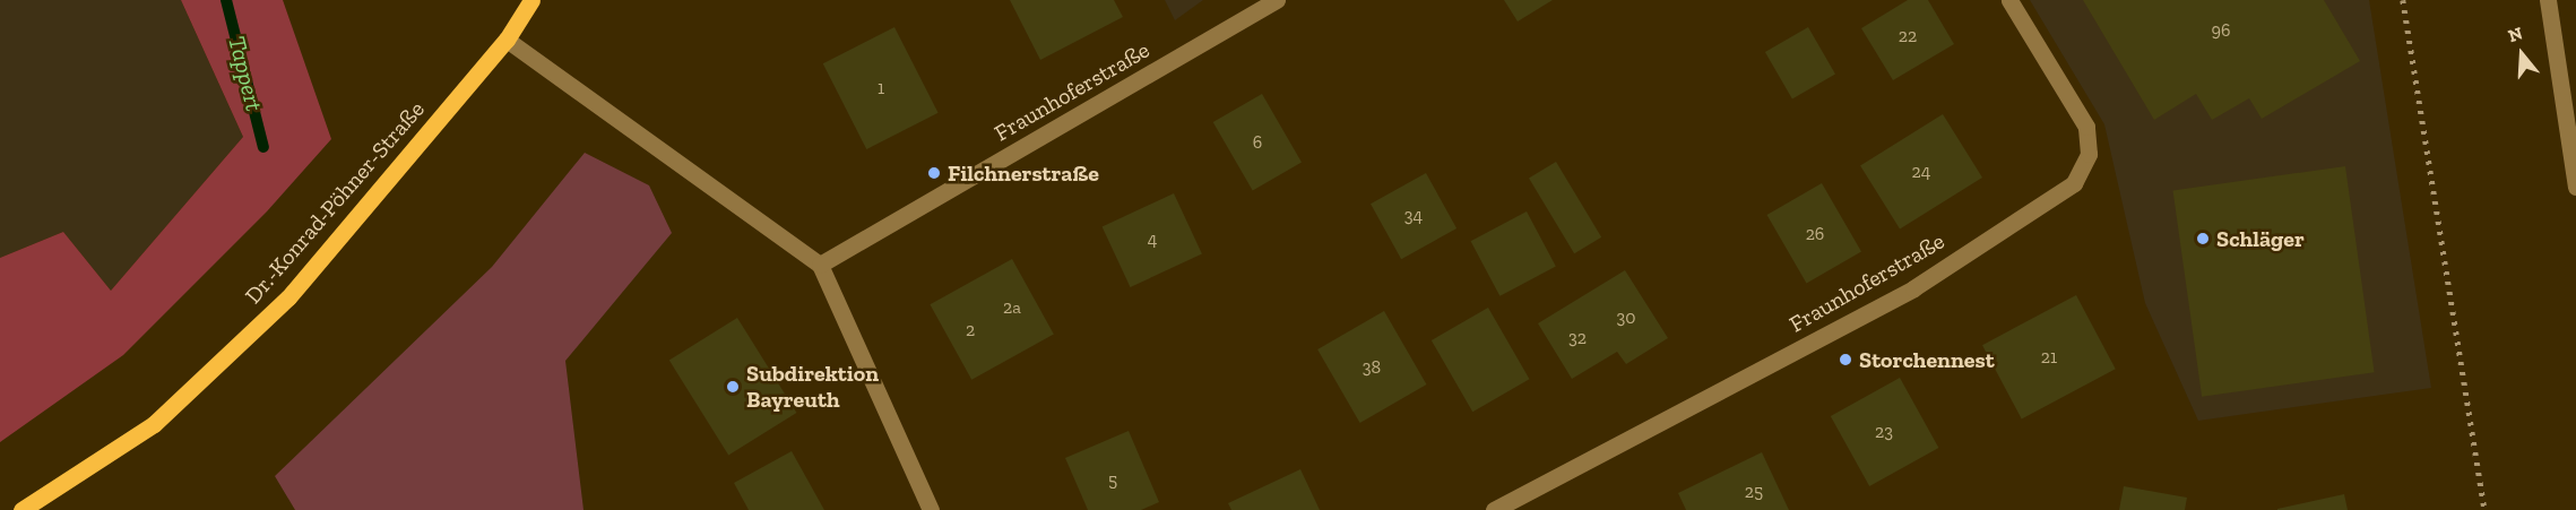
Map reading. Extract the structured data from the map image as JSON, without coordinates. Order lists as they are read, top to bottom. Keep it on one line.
{"streets":{"main road":["Dr.-Konrad-Pöhner-Straße"],"street":["Fraunhoferstraße"]},"water":["Tappert"],"places":["Filchnerstraße","Schläger","Storchennest","Subdirektion Bayreuth"],"house_numbers":["96","22","1","6","24","34","26","4","2a","30","2","32","21","38","23","5","25"],"north":"top"}
